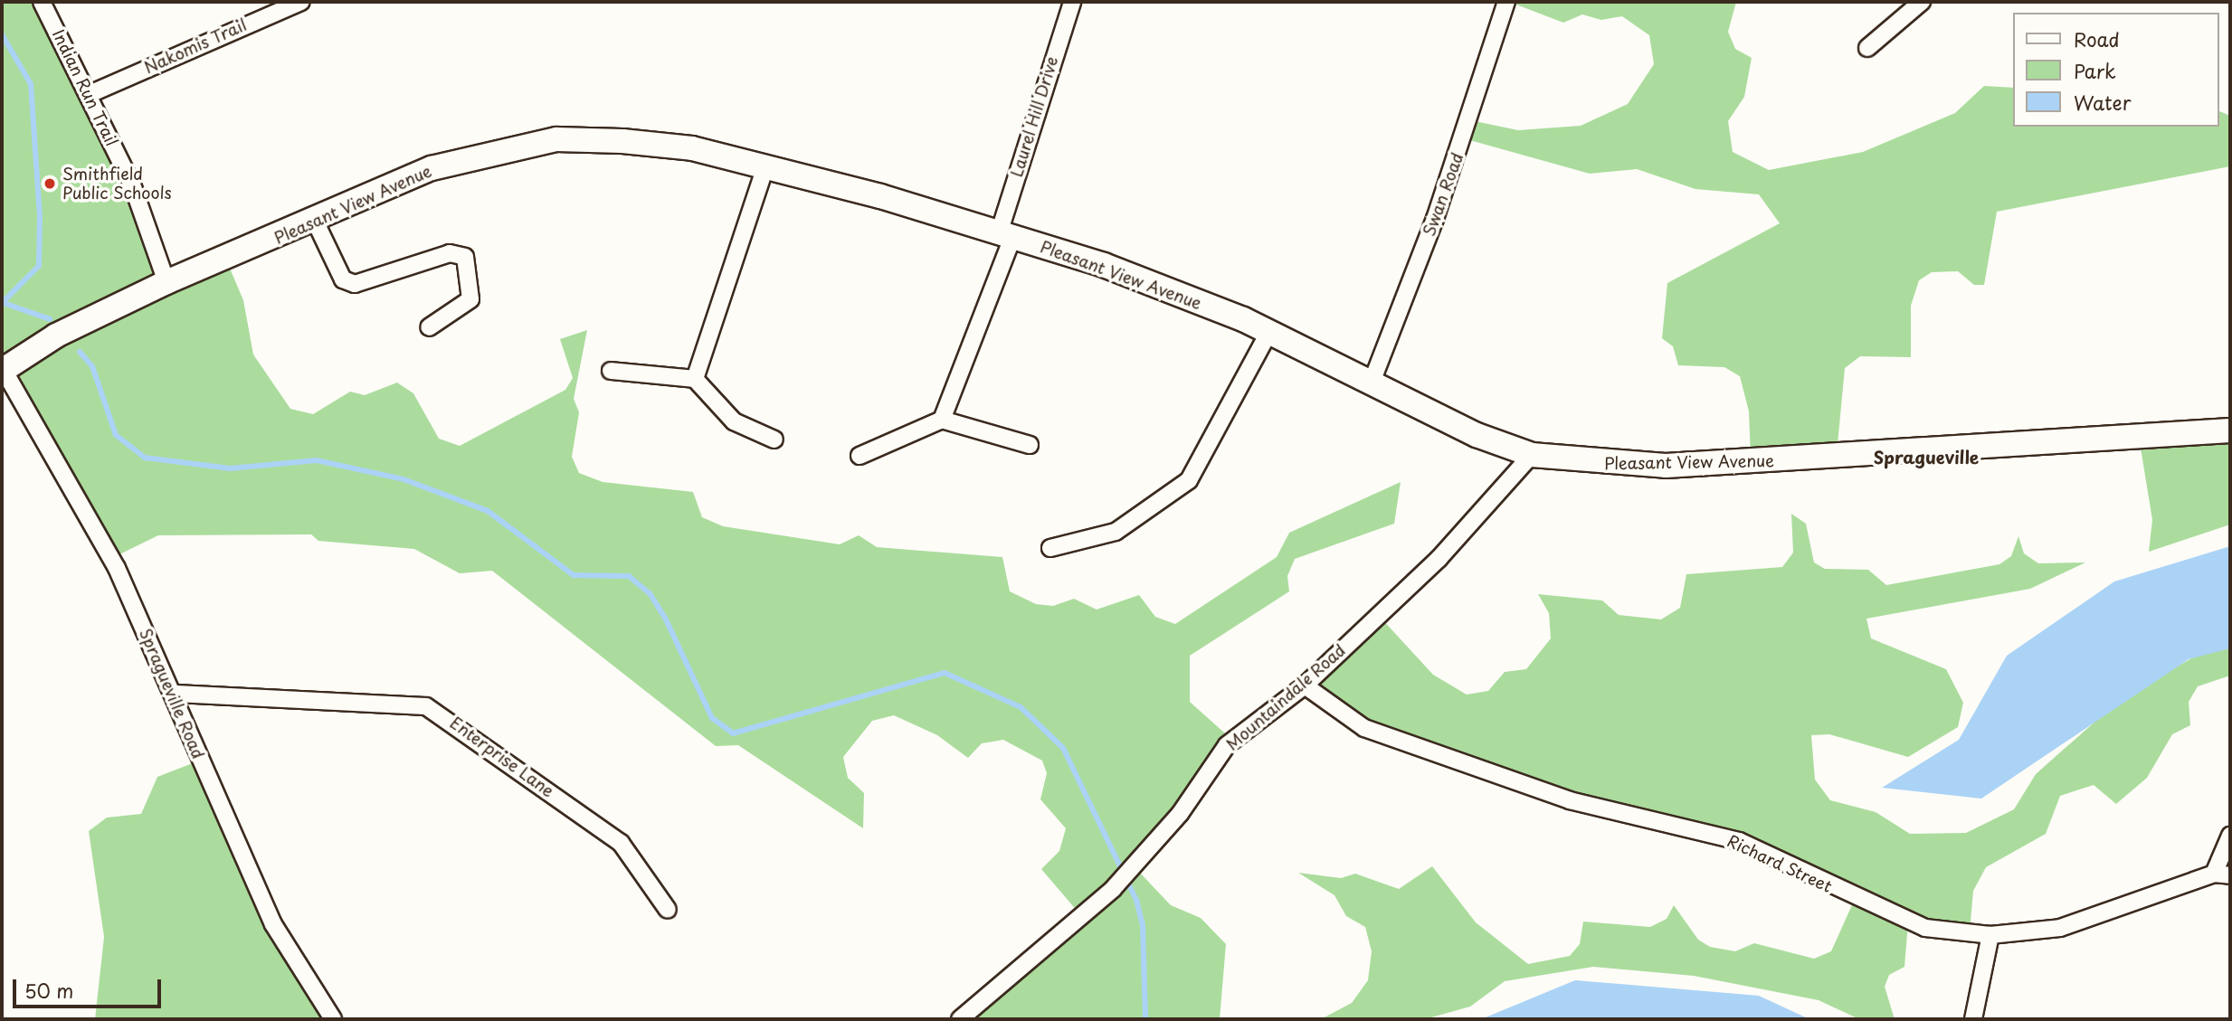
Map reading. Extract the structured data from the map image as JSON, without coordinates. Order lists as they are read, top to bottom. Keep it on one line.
{"streets":{"main road":["Pleasant View Avenue"],"street":["Nakomis Trail","Indian Run Trail","Laurel Hill Drive","Swan Road","Spragueville Road","Mountaindale Road","Enterprise Lane","Richard Street"]},"crossings":[["Nakomis Trail","Indian Run Trail"],["Indian Run Trail","Pleasant View Avenue"],["Laurel Hill Drive","Pleasant View Avenue"],["Swan Road","Pleasant View Avenue"],["Pleasant View Avenue","Spragueville Road"],["Pleasant View Avenue","Mountaindale Road"],["Spragueville Road","Enterprise Lane"],["Mountaindale Road","Richard Street"]],"districts":["Spragueville"],"places":["Smithfield Public Schools"],"legend":["Road","Park","Water"],"scale_bar":"50 m"}
